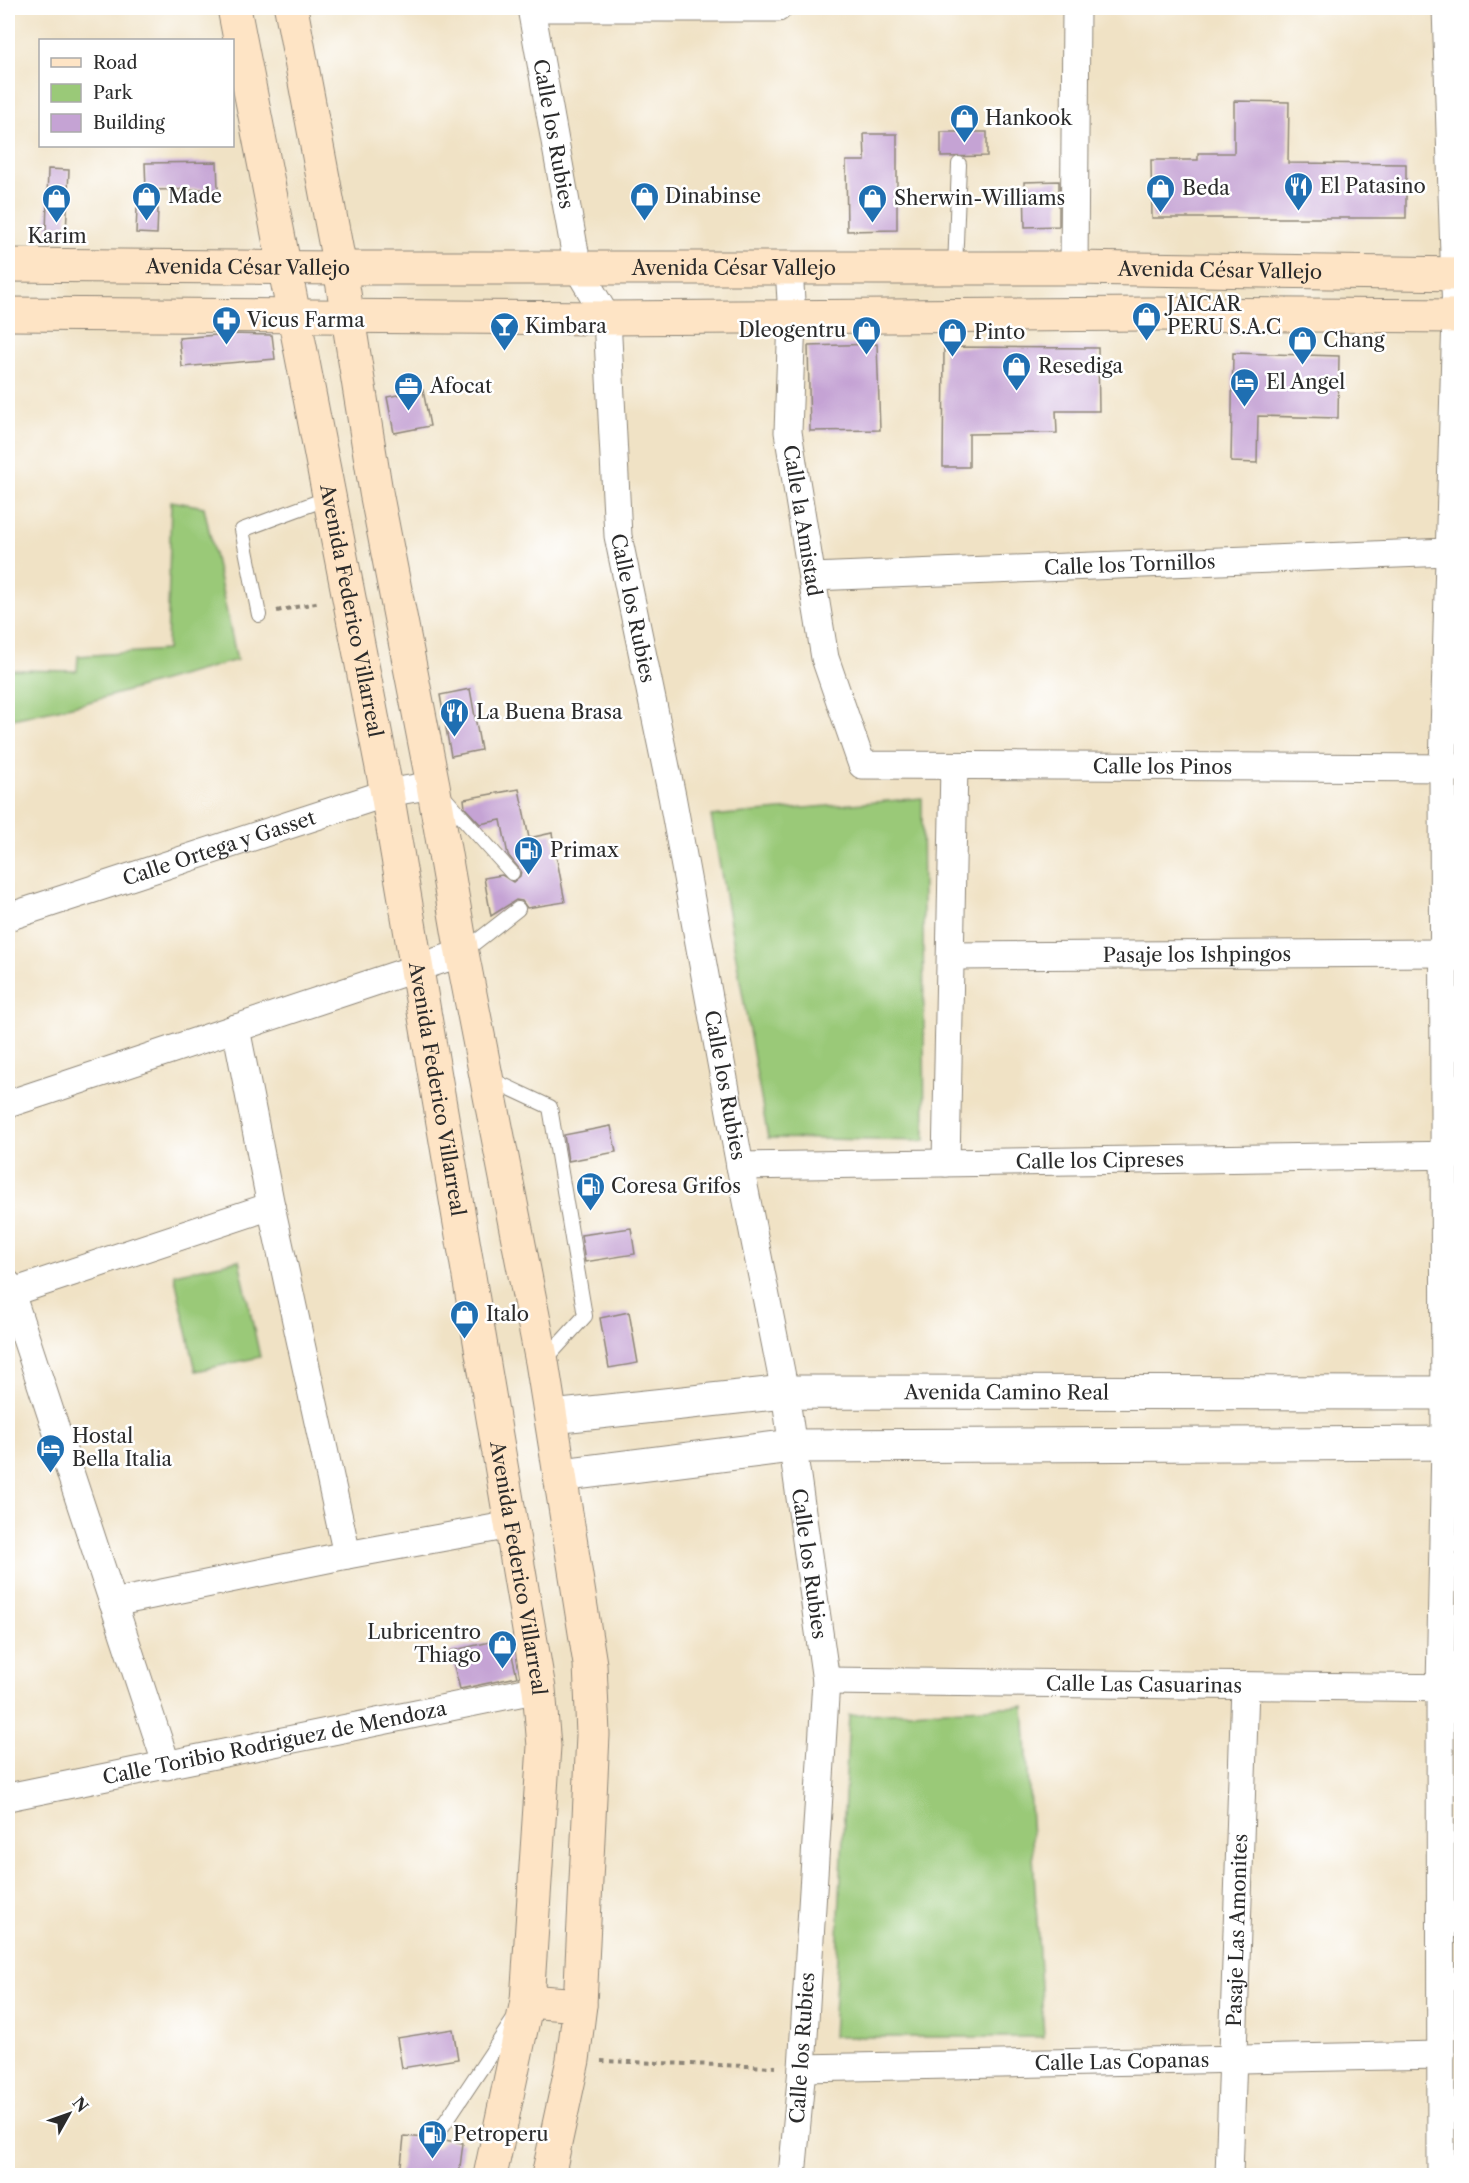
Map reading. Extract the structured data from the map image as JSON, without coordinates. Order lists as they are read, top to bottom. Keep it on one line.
{"streets":{"main road":["Avenida César Vallejo","Avenida Federico Villarreal"],"street":["Calle los Rubies","Calle la Amistad","Calle los Tornillos","Calle los Pinos","Calle Ortega y Gasset","Pasaje los Ishpingos","Calle los Cipreses","Avenida Camino Real","Calle Las Casuarinas","Calle Toribio Rodriguez de Mendoza","Pasaje Las Amonites","Calle Las Copanas"]},"crossings":[["Calle los Rubies","Avenida César Vallejo"],["Calle los Rubies","Calle los Cipreses"],["Calle los Rubies","Avenida Camino Real"],["Calle los Rubies","Calle Las Casuarinas"],["Calle los Rubies","Calle Las Copanas"],["Avenida César Vallejo","Calle la Amistad"],["Avenida César Vallejo","Avenida Federico Villarreal"],["Calle la Amistad","Calle los Tornillos"],["Calle la Amistad","Calle los Pinos"],["Avenida Federico Villarreal","Calle Ortega y Gasset"],["Avenida Federico Villarreal","Calle Toribio Rodriguez de Mendoza"],["Calle Las Casuarinas","Pasaje Las Amonites"],["Pasaje Las Amonites","Calle Las Copanas"]],"places":{"shop":["Hankook","Beda","Made","Dinabinse","Karim","Sherwin-Williams","JAICAR PERU S.A.C","Dleogentru","Pinto","Chang","Resediga","Italo","Lubricentro Thiago"],"restaurant":["El Patasino","La Buena Brasa"],"pharmacy":["Vicus Farma"],"bar":["Kimbara"],"hotel":["El Angel","Hostal Bella Italia"],"office":["Afocat"],"fuel station":["Primax","Coresa Grifos","Petroperu"]},"legend":["Road","Park","Building"],"north":"top right"}
